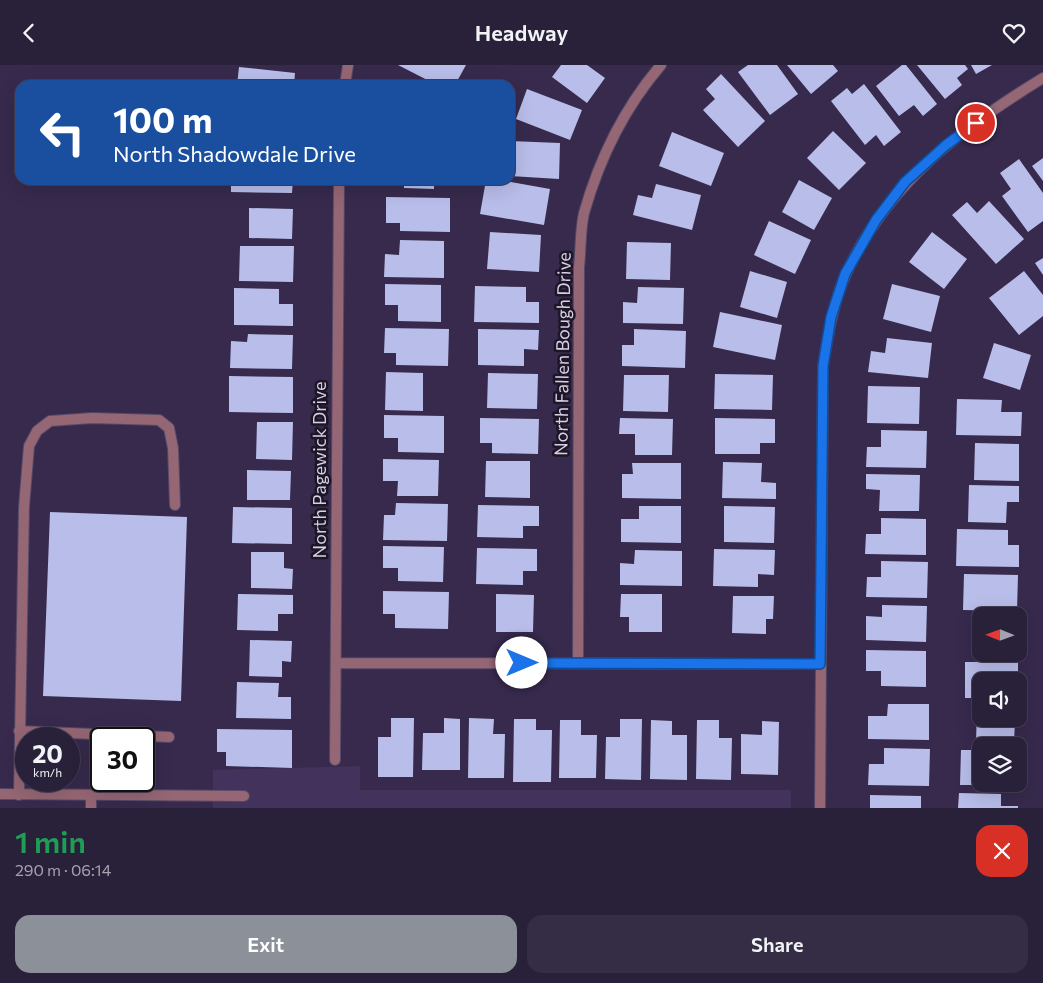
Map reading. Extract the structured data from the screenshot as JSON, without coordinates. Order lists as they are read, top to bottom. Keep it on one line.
{"streets":{"street":["North Fallen Bough Drive","North Pagewick Drive"]},"north":"left","page":{"header":"Headway","turn":["100 m","North Shadowdale Drive"],"speed":"20 km/h","limit":"30","heading":["1 min","290 m · 06:14"],"buttons":["Exit","Share"]}}
